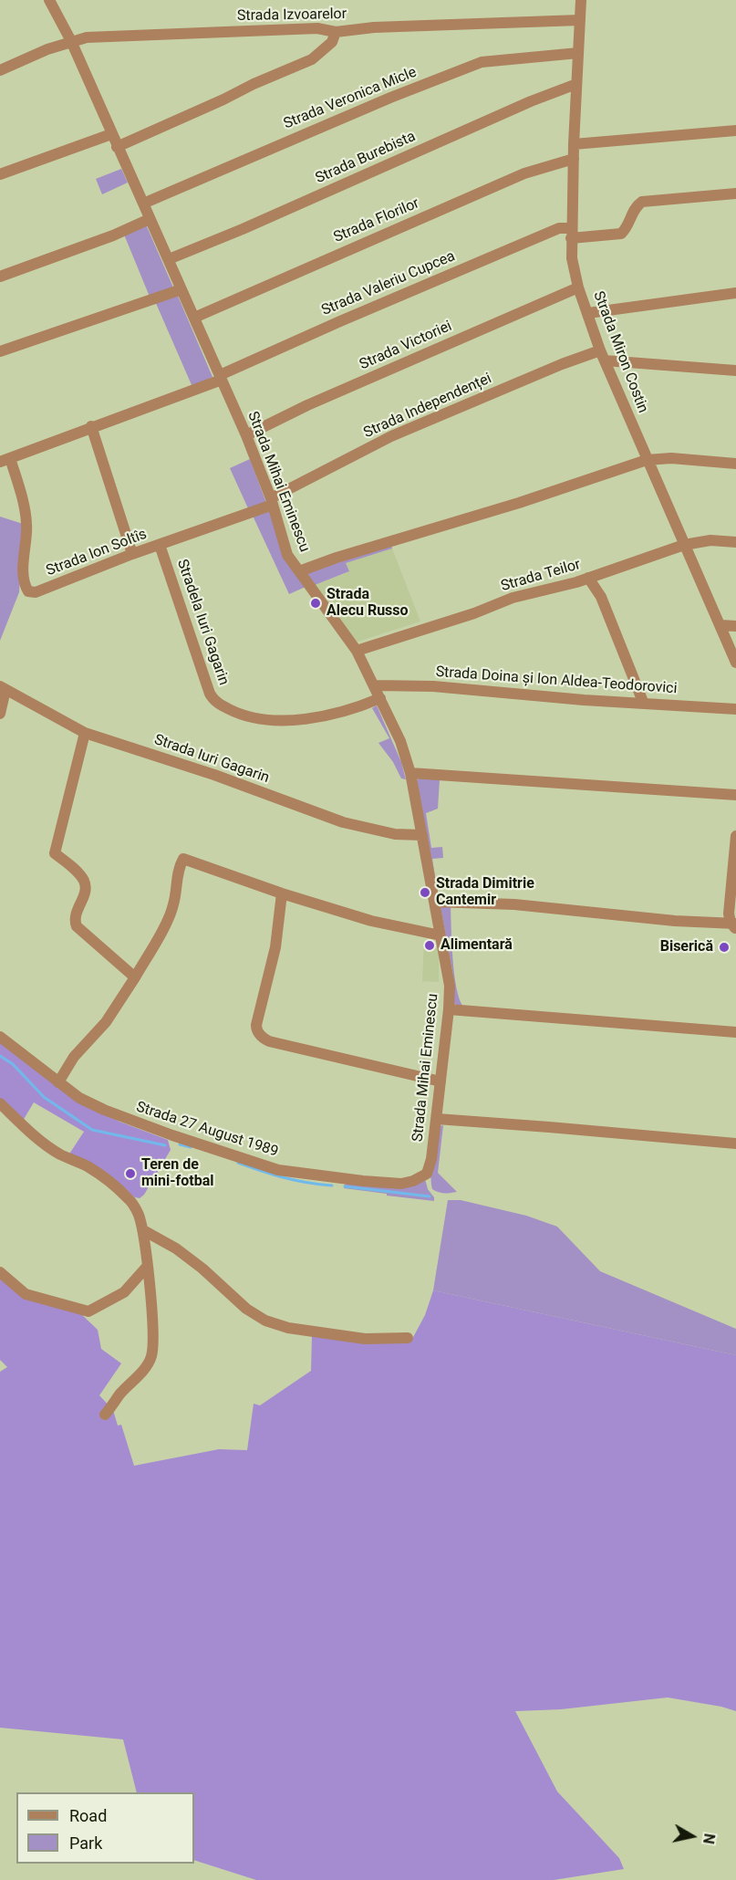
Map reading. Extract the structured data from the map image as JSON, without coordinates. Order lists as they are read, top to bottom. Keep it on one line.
{"streets":{"street":["Strada Izvoarelor","Strada Veronica Micle","Strada Burebista","Strada Florilor","Strada Valeriu Cupcea","Strada Victoriei","Strada Miron Costin","Strada Independenței","Strada Mihai Eminescu","Strada Ion Soltîs","Strada Teilor","Stradela Iuri Gagarin","Strada Doina și Ion Aldea-Teodorovici","Strada Iuri Gagarin","Strada 27 August 1989"]},"crossings":[["Strada Izvoarelor","Strada Miron Costin"],["Strada Izvoarelor","Strada Mihai Eminescu"],["Strada Veronica Micle","Strada Miron Costin"],["Strada Veronica Micle","Strada Mihai Eminescu"],["Strada Burebista","Strada Miron Costin"],["Strada Burebista","Strada Mihai Eminescu"],["Strada Florilor","Strada Miron Costin"],["Strada Florilor","Strada Mihai Eminescu"],["Strada Valeriu Cupcea","Strada Miron Costin"],["Strada Valeriu Cupcea","Strada Mihai Eminescu"],["Strada Valeriu Cupcea","Strada Ion Soltîs"],["Strada Victoriei","Strada Miron Costin"],["Strada Victoriei","Strada Mihai Eminescu"],["Strada Miron Costin","Strada Independenței"],["Strada Miron Costin","Strada Teilor"],["Strada Independenței","Strada Mihai Eminescu"],["Strada Independenței","Strada Ion Soltîs"],["Strada Mihai Eminescu","Strada Ion Soltîs"],["Strada Mihai Eminescu","Strada Teilor"],["Strada Mihai Eminescu","Stradela Iuri Gagarin"],["Strada Mihai Eminescu","Strada Doina și Ion Aldea-Teodorovici"],["Strada Mihai Eminescu","Strada Iuri Gagarin"],["Strada Mihai Eminescu","Strada 27 August 1989"],["Strada Ion Soltîs","Stradela Iuri Gagarin"]],"places":["Strada Alecu Russo","Strada Dimitrie Cantemir","Alimentară","Biserică","Teren de mini-fotbal"],"legend":["Road","Park"],"north":"right"}
